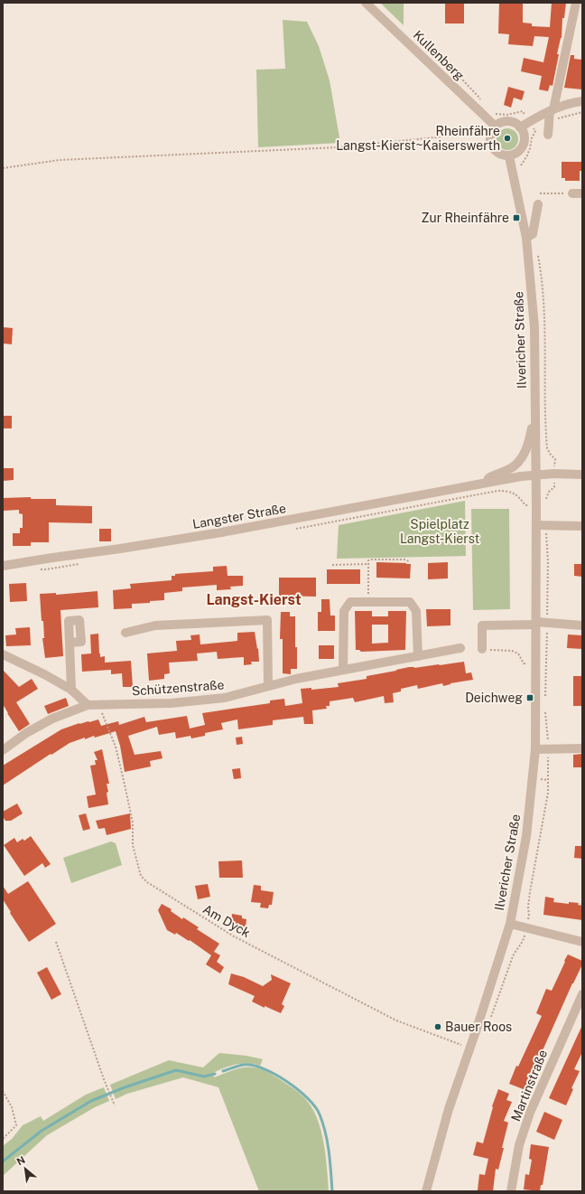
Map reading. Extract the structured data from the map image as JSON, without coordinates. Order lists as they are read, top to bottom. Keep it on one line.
{"streets":{"street":["Kullenberg","Ilvericher Straße","Langster Straße","Schützenstraße","Martinstraße"],"path":["Am Dyck"]},"crossings":[["Kullenberg","Ilvericher Straße"],["Ilvericher Straße","Langster Straße"],["Ilvericher Straße","Am Dyck"],["Schützenstraße","Am Dyck"]],"districts":["Langst-Kierst"],"parks":["Spielplatz Langst-Kierst"],"places":{"other":["Rheinfähre Langst-Kierst~Kaiserswerth","Bauer Roos"],"transit":["Zur Rheinfähre","Deichweg"]},"north":"top left"}
